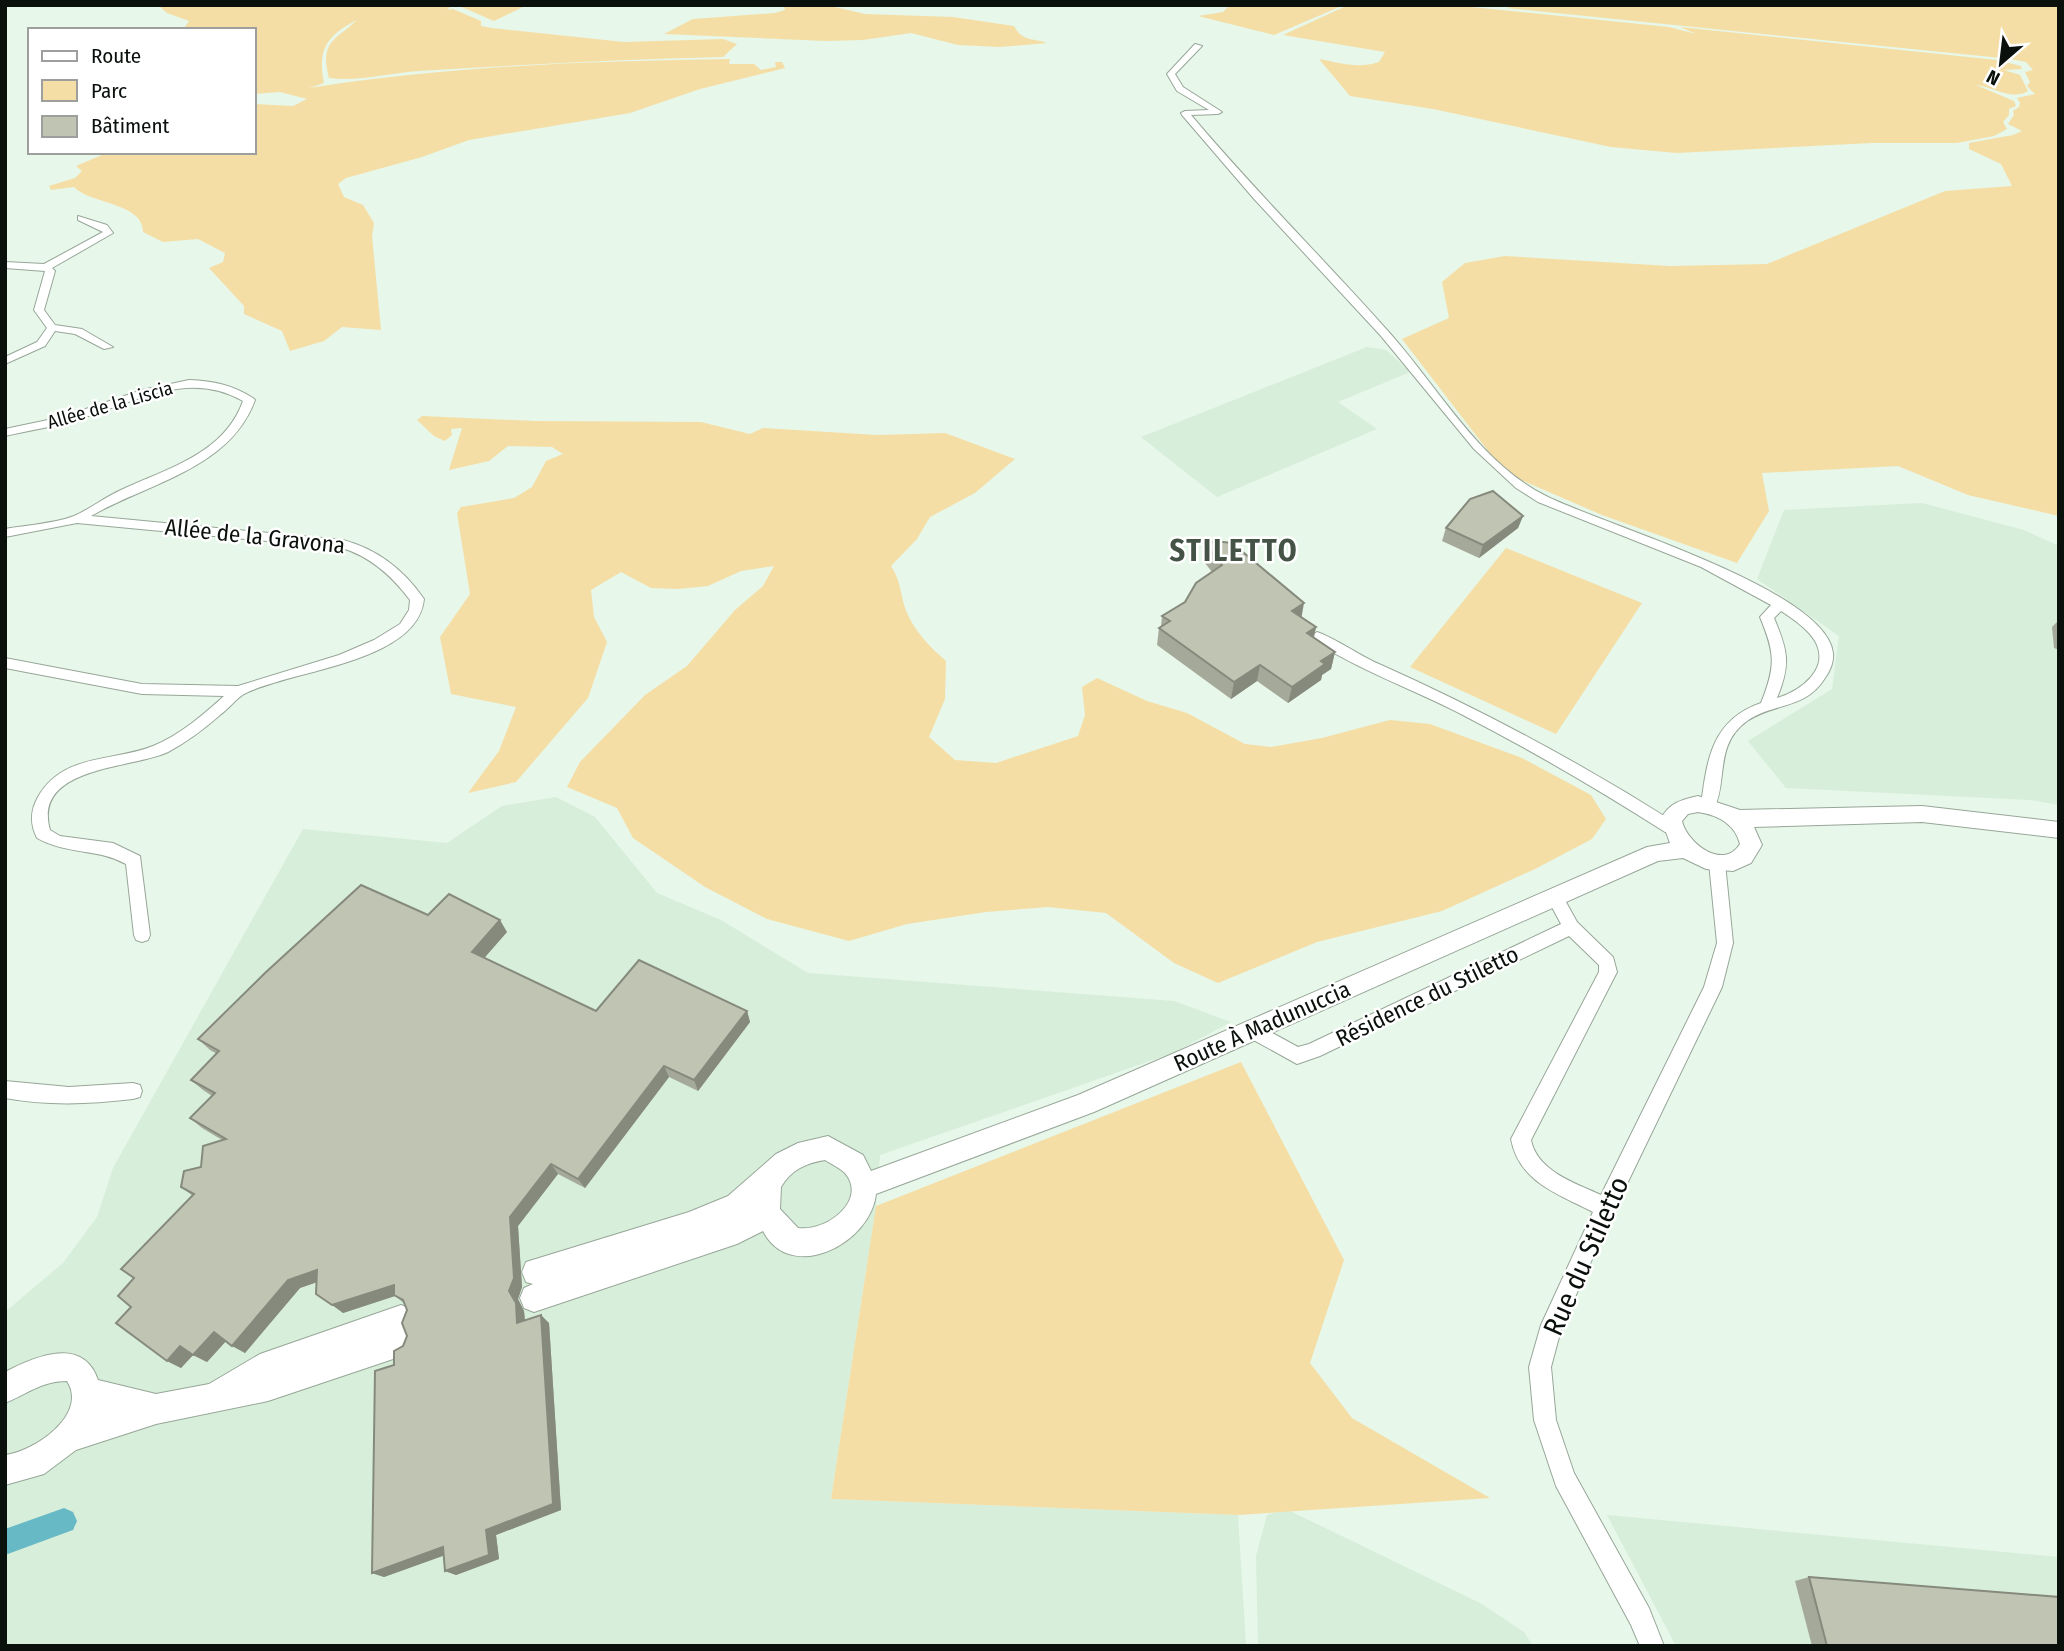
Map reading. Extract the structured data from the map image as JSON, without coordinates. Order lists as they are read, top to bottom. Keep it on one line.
{"streets":{"main road":["Route À Madunuccia"],"street":["Allée de la Liscia","Allée de la Gravona","Résidence du Stiletto","Rue du Stiletto"]},"crossings":[["Allée de la Liscia","Allée de la Gravona"],["Résidence du Stiletto","Route À Madunuccia"]],"districts":["STILETTO"],"legend":["Route","Parc","Bâtiment"],"north":"bottom left"}
